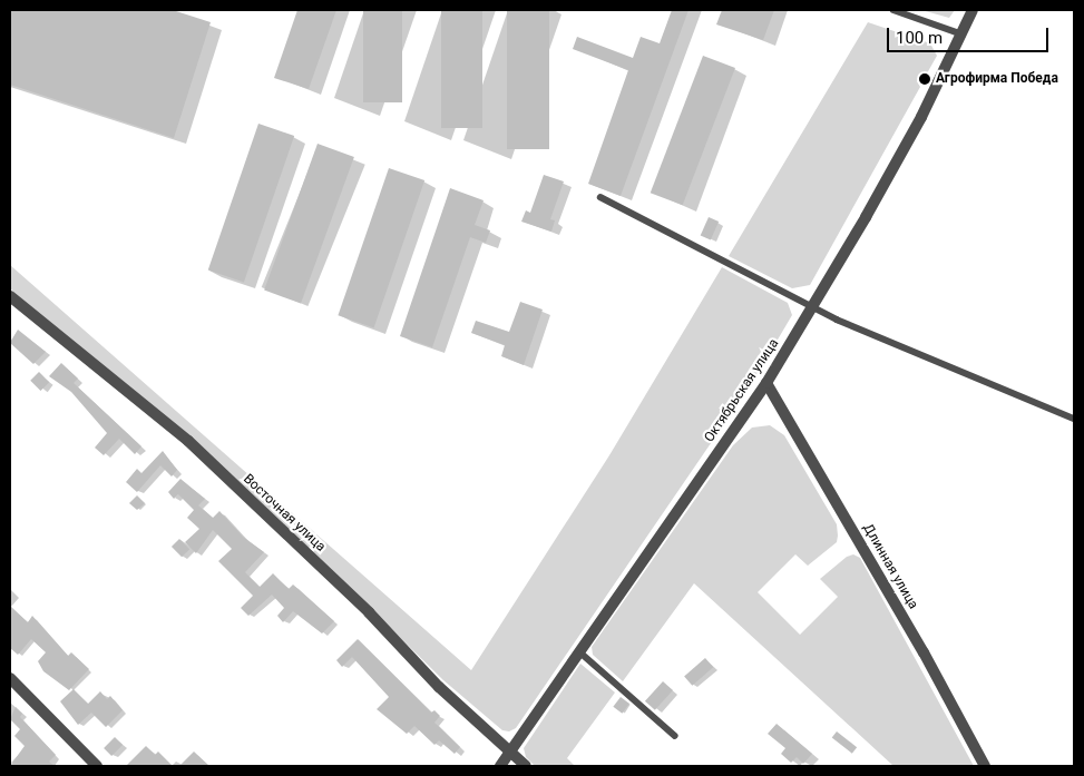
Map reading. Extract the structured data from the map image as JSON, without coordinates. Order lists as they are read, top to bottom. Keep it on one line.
{"streets":{"street":["Октябрьская улица","Восточная улица","Длинная улица"]},"crossings":[["Октябрьская улица","Восточная улица"],["Октябрьская улица","Длинная улица"]],"places":["Агрофирма Победа"],"scale_bar":"100 m"}
